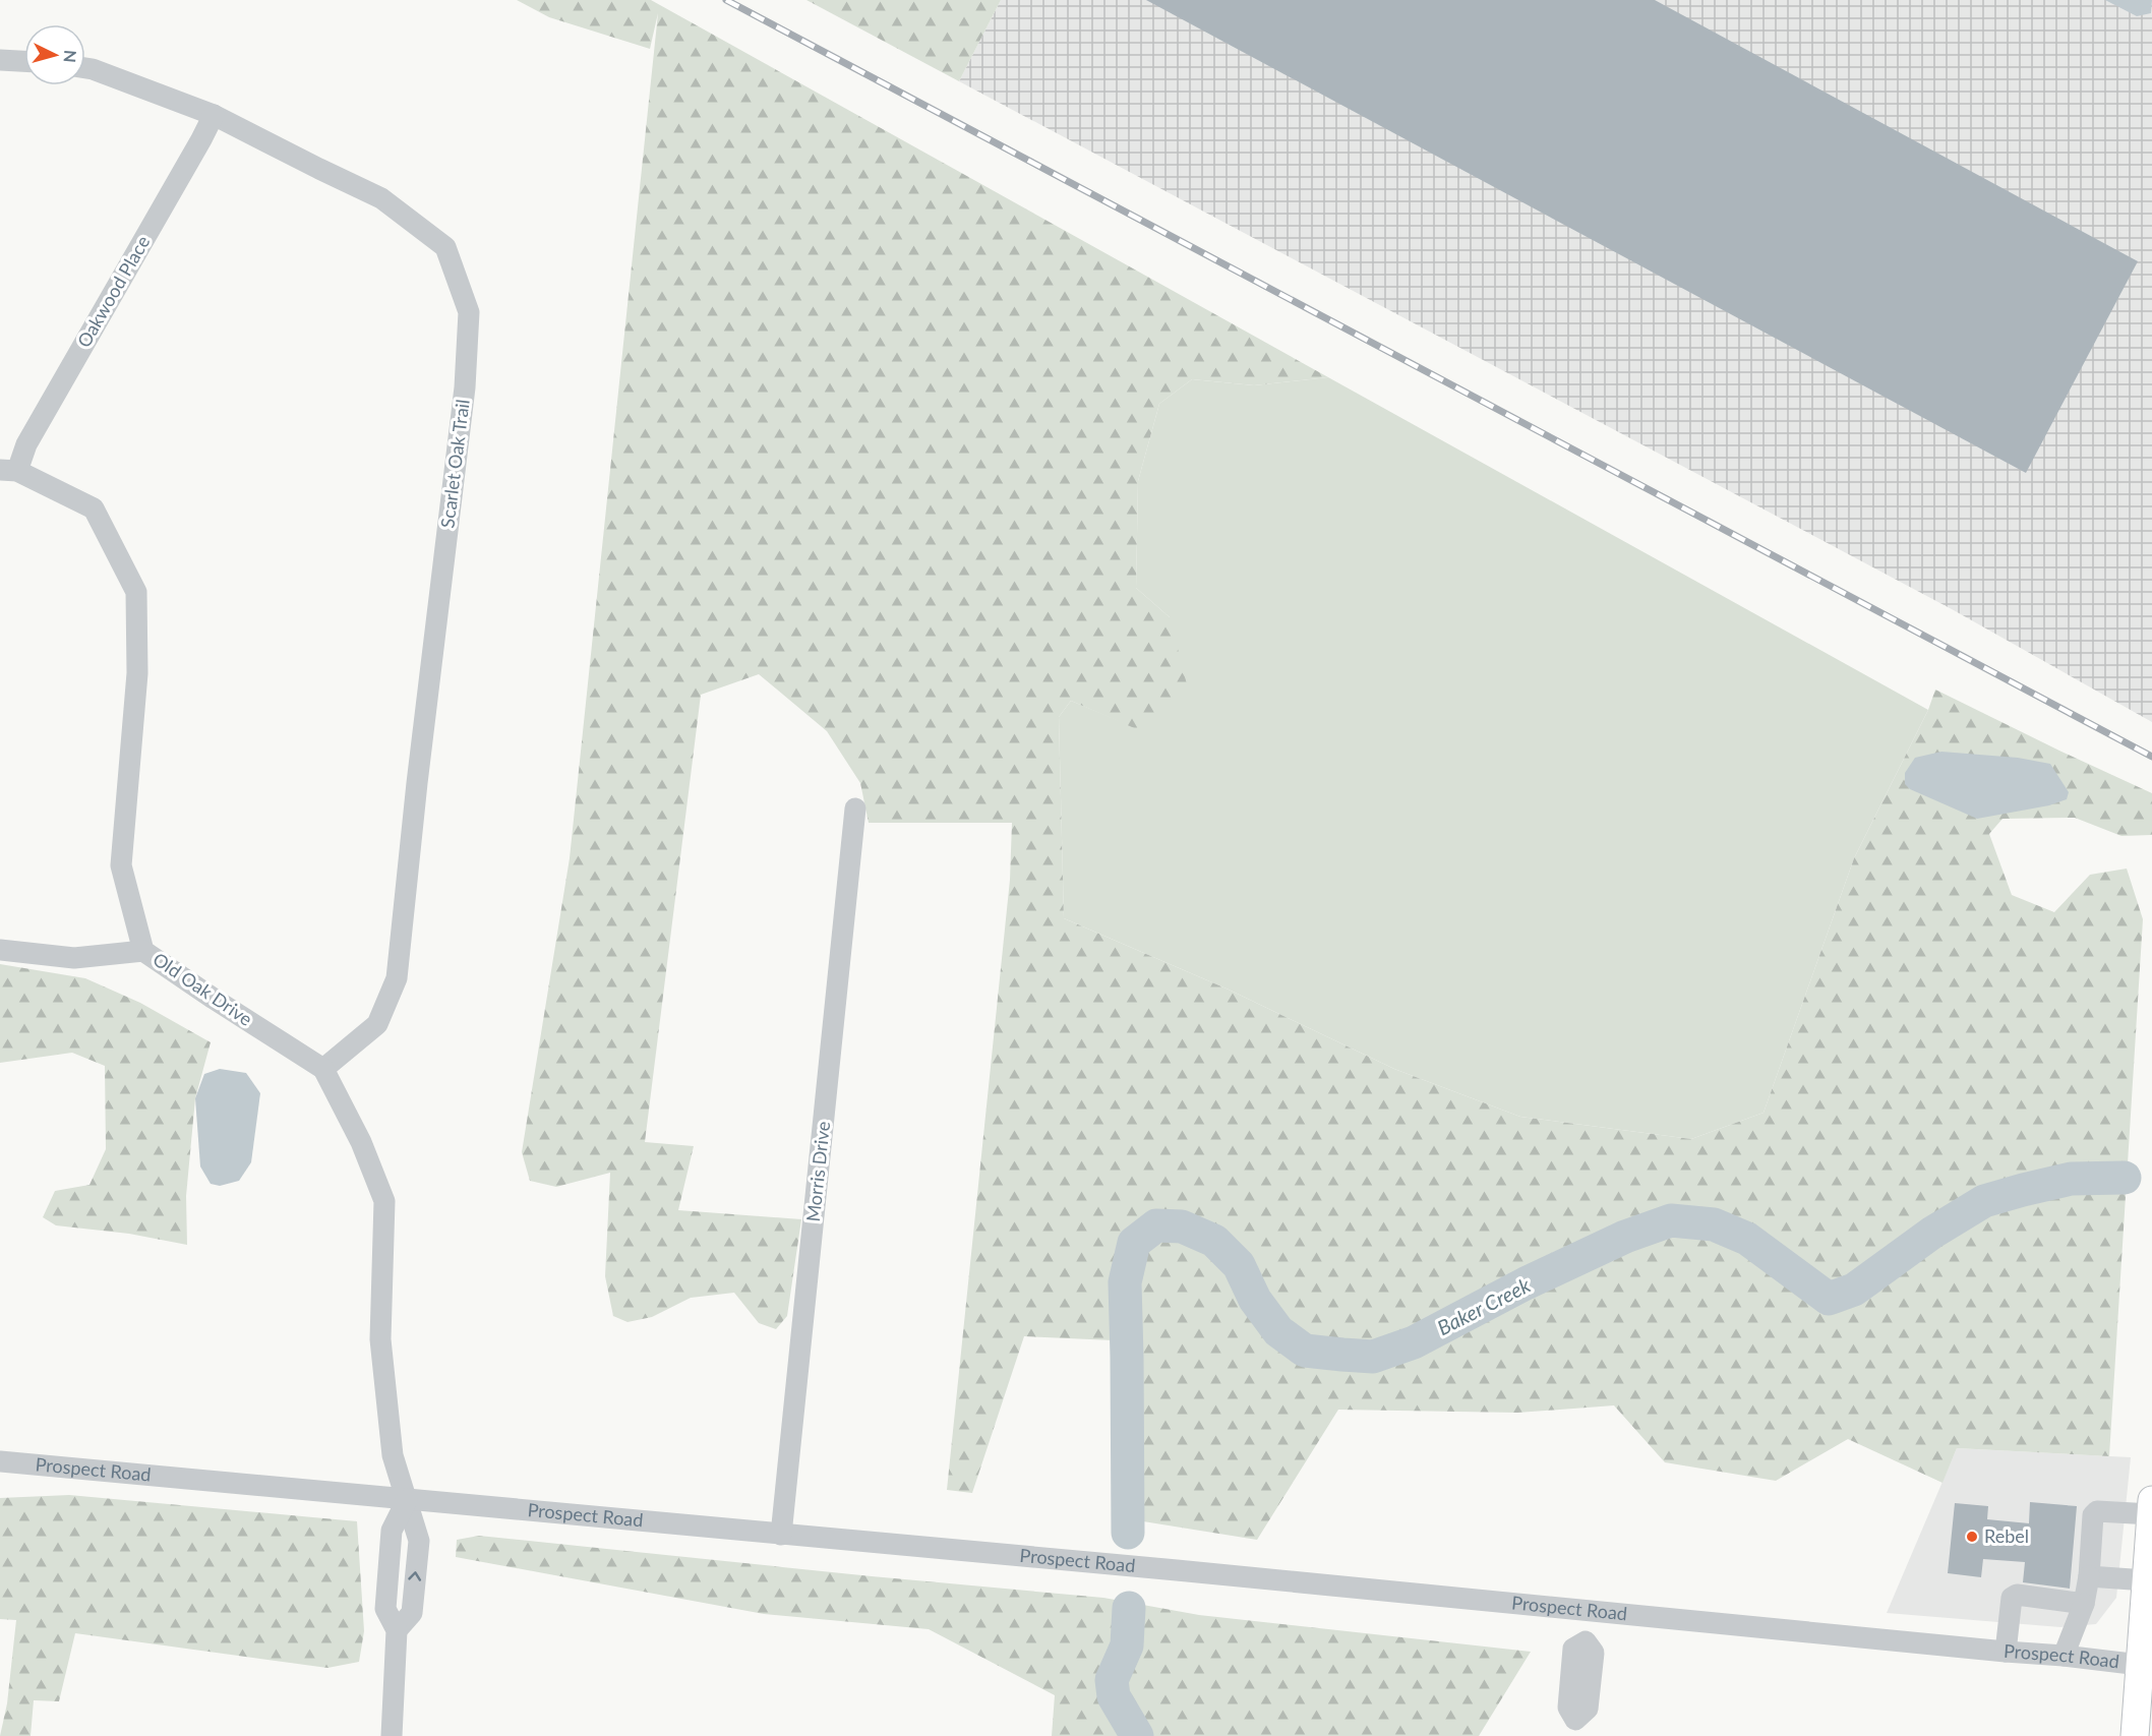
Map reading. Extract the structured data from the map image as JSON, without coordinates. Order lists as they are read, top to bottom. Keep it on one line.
{"streets":{"street":["Oakwood Place","Scarlet Oak Trail","Old Oak Drive","Morris Drive","Prospect Road"]},"crossings":[["Oakwood Place","Scarlet Oak Trail"],["Oakwood Place","Old Oak Drive"],["Scarlet Oak Trail","Old Oak Drive"],["Old Oak Drive","Prospect Road"],["Morris Drive","Prospect Road"]],"water":["Baker Creek"],"places":["Rebel"],"north":"right"}
